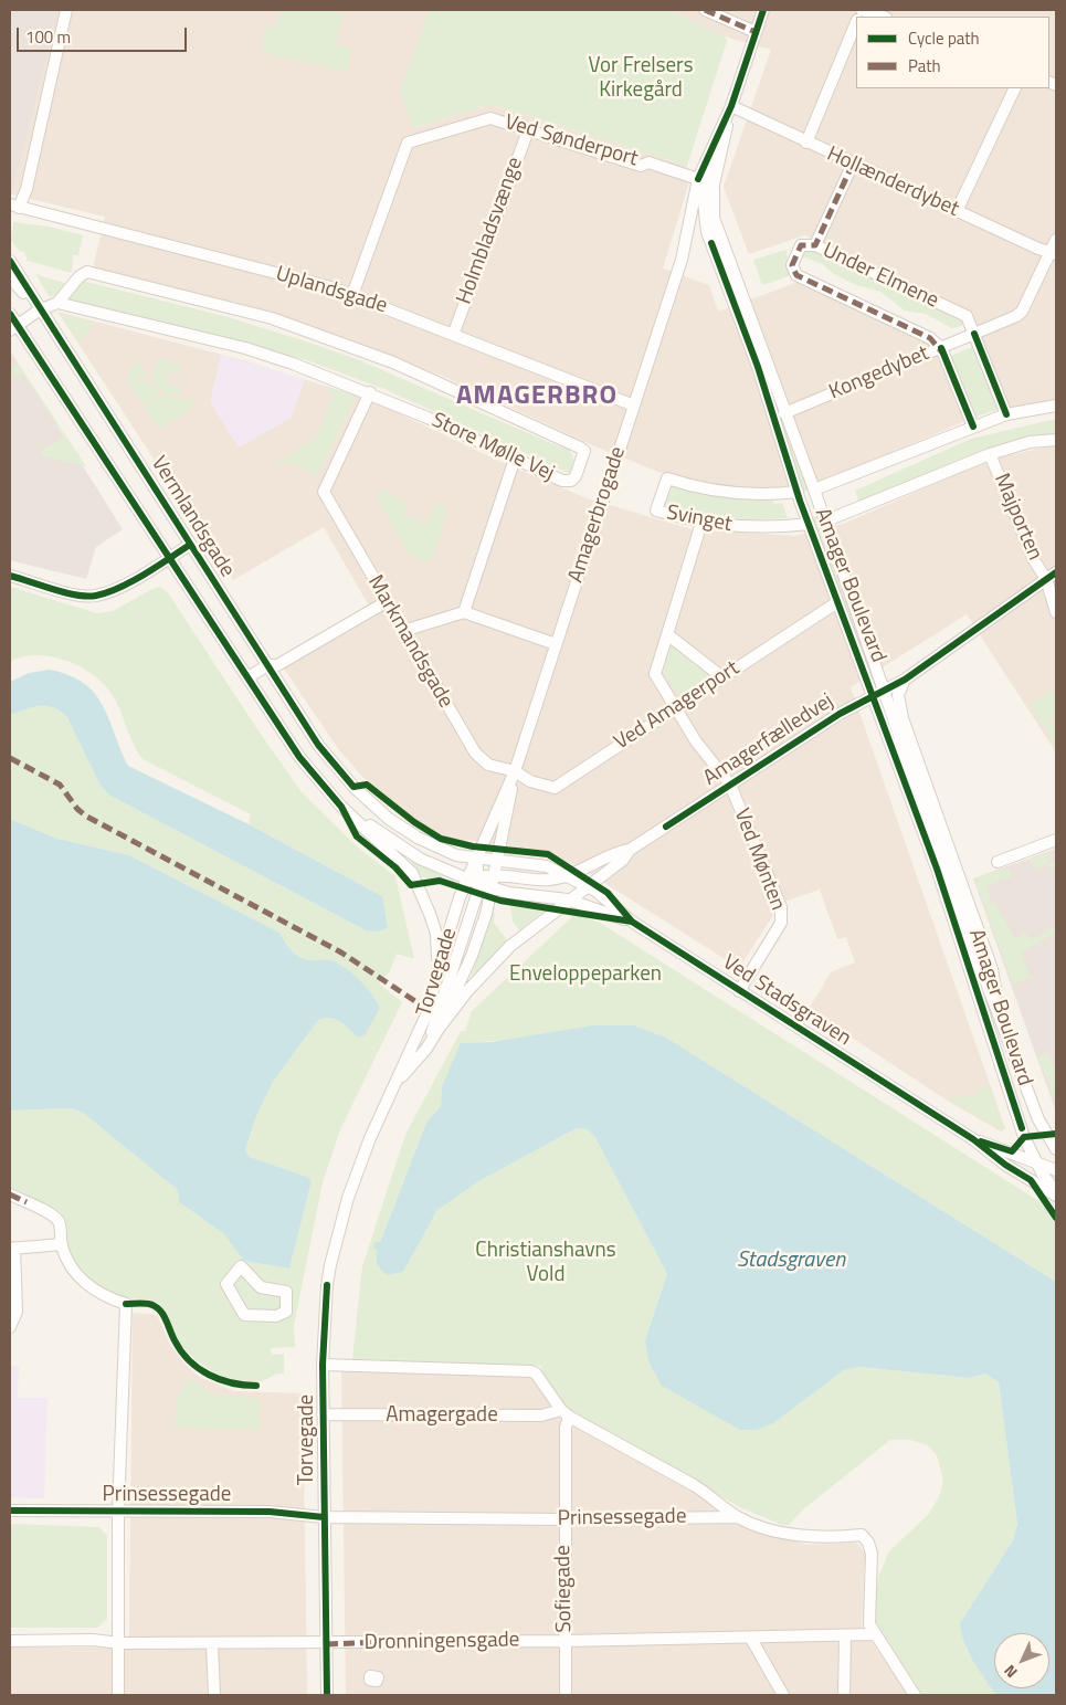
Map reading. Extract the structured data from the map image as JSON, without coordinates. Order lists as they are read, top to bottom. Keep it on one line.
{"streets":{"street":["Ved Sønderport","Hollænderdybet","Holmbladsvænge","Under Elmene","Uplandsgade","Kongedybet","Store Mølle Vej","Amagerbrogade","Vermlandsgade","Majporten","Svinget","Amager Boulevard","Markmandsgade","Ved Amagerport","Amagerfælledvej","Ved Mønten","Torvegade","Ved Stadsgraven","Amagergade","Prinsessegade","Sofiegade","Dronningensgade"]},"crossings":[["Ved Sønderport","Holmbladsvænge"],["Ved Sønderport","Uplandsgade"],["Ved Sønderport","Amagerbrogade"],["Hollænderdybet","Kongedybet"],["Hollænderdybet","Amagerbrogade"],["Holmbladsvænge","Uplandsgade"],["Under Elmene","Kongedybet"],["Uplandsgade","Amagerbrogade"],["Kongedybet","Amager Boulevard"],["Store Mølle Vej","Vermlandsgade"],["Store Mølle Vej","Markmandsgade"],["Amagerbrogade","Vermlandsgade"],["Amagerbrogade","Amager Boulevard"],["Amagerbrogade","Markmandsgade"],["Amagerbrogade","Ved Amagerport"],["Amagerbrogade","Amagerfælledvej"],["Amagerbrogade","Torvegade"],["Amagerbrogade","Ved Stadsgraven"],["Vermlandsgade","Amagerfælledvej"],["Vermlandsgade","Torvegade"],["Majporten","Amagerfælledvej"],["Svinget","Amager Boulevard"],["Amager Boulevard","Ved Amagerport"],["Amager Boulevard","Amagerfælledvej"],["Amager Boulevard","Ved Stadsgraven"],["Markmandsgade","Ved Amagerport"],["Amagerfælledvej","Ved Mønten"],["Amagerfælledvej","Torvegade"],["Amagerfælledvej","Ved Stadsgraven"],["Ved Mønten","Ved Stadsgraven"],["Torvegade","Ved Stadsgraven"],["Torvegade","Amagergade"],["Torvegade","Prinsessegade"],["Torvegade","Dronningensgade"],["Amagergade","Sofiegade"],["Prinsessegade","Sofiegade"],["Sofiegade","Dronningensgade"]],"districts":["AMAGERBRO"],"water":["Stadsgraven"],"parks":["Vor Frelsers Kirkegård","Enveloppeparken","Christianshavns Vold"],"legend":["Cycle path","Path"],"scale_bar":"100 m","north":"bottom left"}
